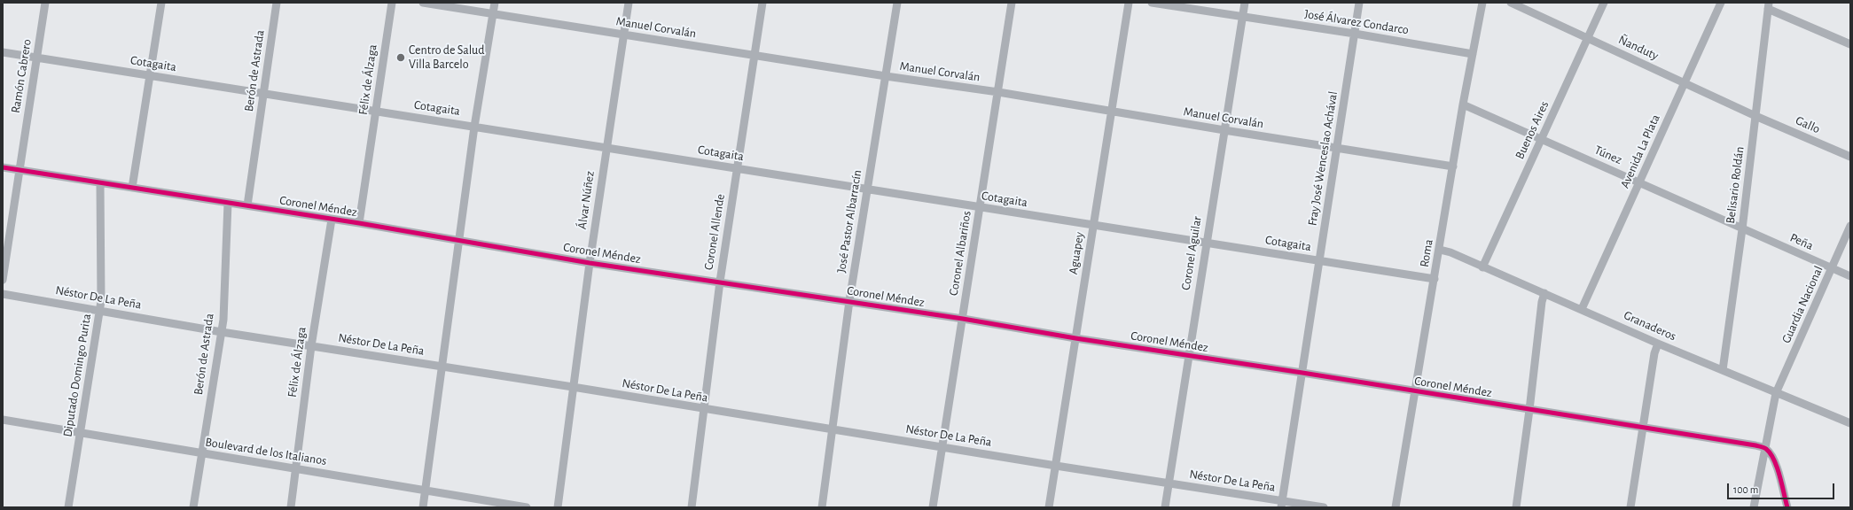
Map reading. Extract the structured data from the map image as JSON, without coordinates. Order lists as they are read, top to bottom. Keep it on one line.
{"streets":{"street":["José Álvarez Condarco","Manuel Corvalán","Ñanduty","Cotagaita","Berón de Astrada","Ramón Cabrero","Félix de Álzaga","Gallo","Buenos Aires","Avenida La Plata","Túnez","Fray José Wenceslao Achával","Belisario Roldán","Álvar Núñez","Coronel Méndez","José Pastor Albarracín","Coronel Allende","Peña","Coronel Albariños","Aguapey","Coronel Aguilar","Roma","Néstor De La Peña","Guardia Nacional","Granaderos","Diputado Domingo Purita","Boulevard de los Italianos"]},"crossings":[["José Álvarez Condarco","Fray José Wenceslao Achával"],["José Álvarez Condarco","Coronel Aguilar"],["José Álvarez Condarco","Roma"],["Manuel Corvalán","Fray José Wenceslao Achával"],["Manuel Corvalán","Álvar Núñez"],["Manuel Corvalán","José Pastor Albarracín"],["Manuel Corvalán","Coronel Allende"],["Manuel Corvalán","Coronel Albariños"],["Manuel Corvalán","Aguapey"],["Manuel Corvalán","Coronel Aguilar"],["Manuel Corvalán","Roma"],["Ñanduty","Gallo"],["Ñanduty","Buenos Aires"],["Ñanduty","Avenida La Plata"],["Ñanduty","Belisario Roldán"],["Cotagaita","Berón de Astrada"],["Cotagaita","Ramón Cabrero"],["Cotagaita","Félix de Álzaga"],["Cotagaita","Fray José Wenceslao Achával"],["Cotagaita","Álvar Núñez"],["Cotagaita","José Pastor Albarracín"],["Cotagaita","Coronel Allende"],["Cotagaita","Coronel Albariños"],["Cotagaita","Aguapey"],["Cotagaita","Coronel Aguilar"],["Cotagaita","Roma"],["Berón de Astrada","Coronel Méndez"],["Berón de Astrada","Néstor De La Peña"],["Berón de Astrada","Boulevard de los Italianos"],["Ramón Cabrero","Coronel Méndez"],["Félix de Álzaga","Coronel Méndez"],["Félix de Álzaga","Néstor De La Peña"],["Félix de Álzaga","Boulevard de los Italianos"],["Gallo","Belisario Roldán"],["Buenos Aires","Túnez"],["Buenos Aires","Granaderos"],["Avenida La Plata","Túnez"],["Avenida La Plata","Granaderos"],["Túnez","Belisario Roldán"],["Túnez","Peña"],["Túnez","Roma"],["Fray José Wenceslao Achával","Coronel Méndez"],["Fray José Wenceslao Achával","Néstor De La Peña"],["Belisario Roldán","Peña"],["Belisario Roldán","Granaderos"],["Álvar Núñez","Coronel Méndez"],["Álvar Núñez","Néstor De La Peña"],["Coronel Méndez","José Pastor Albarracín"],["Coronel Méndez","Coronel Allende"],["Coronel Méndez","Coronel Albariños"],["Coronel Méndez","Aguapey"],["Coronel Méndez","Coronel Aguilar"],["Coronel Méndez","Roma"],["Coronel Méndez","Guardia Nacional"],["Coronel Méndez","Diputado Domingo Purita"],["José Pastor Albarracín","Néstor De La Peña"],["Coronel Allende","Néstor De La Peña"],["Peña","Guardia Nacional"],["Coronel Albariños","Néstor De La Peña"],["Aguapey","Néstor De La Peña"],["Coronel Aguilar","Néstor De La Peña"],["Roma","Granaderos"],["Néstor De La Peña","Diputado Domingo Purita"],["Guardia Nacional","Granaderos"],["Diputado Domingo Purita","Boulevard de los Italianos"]],"places":["Centro de Salud Villa Barcelo"],"scale_bar":"100 m"}
